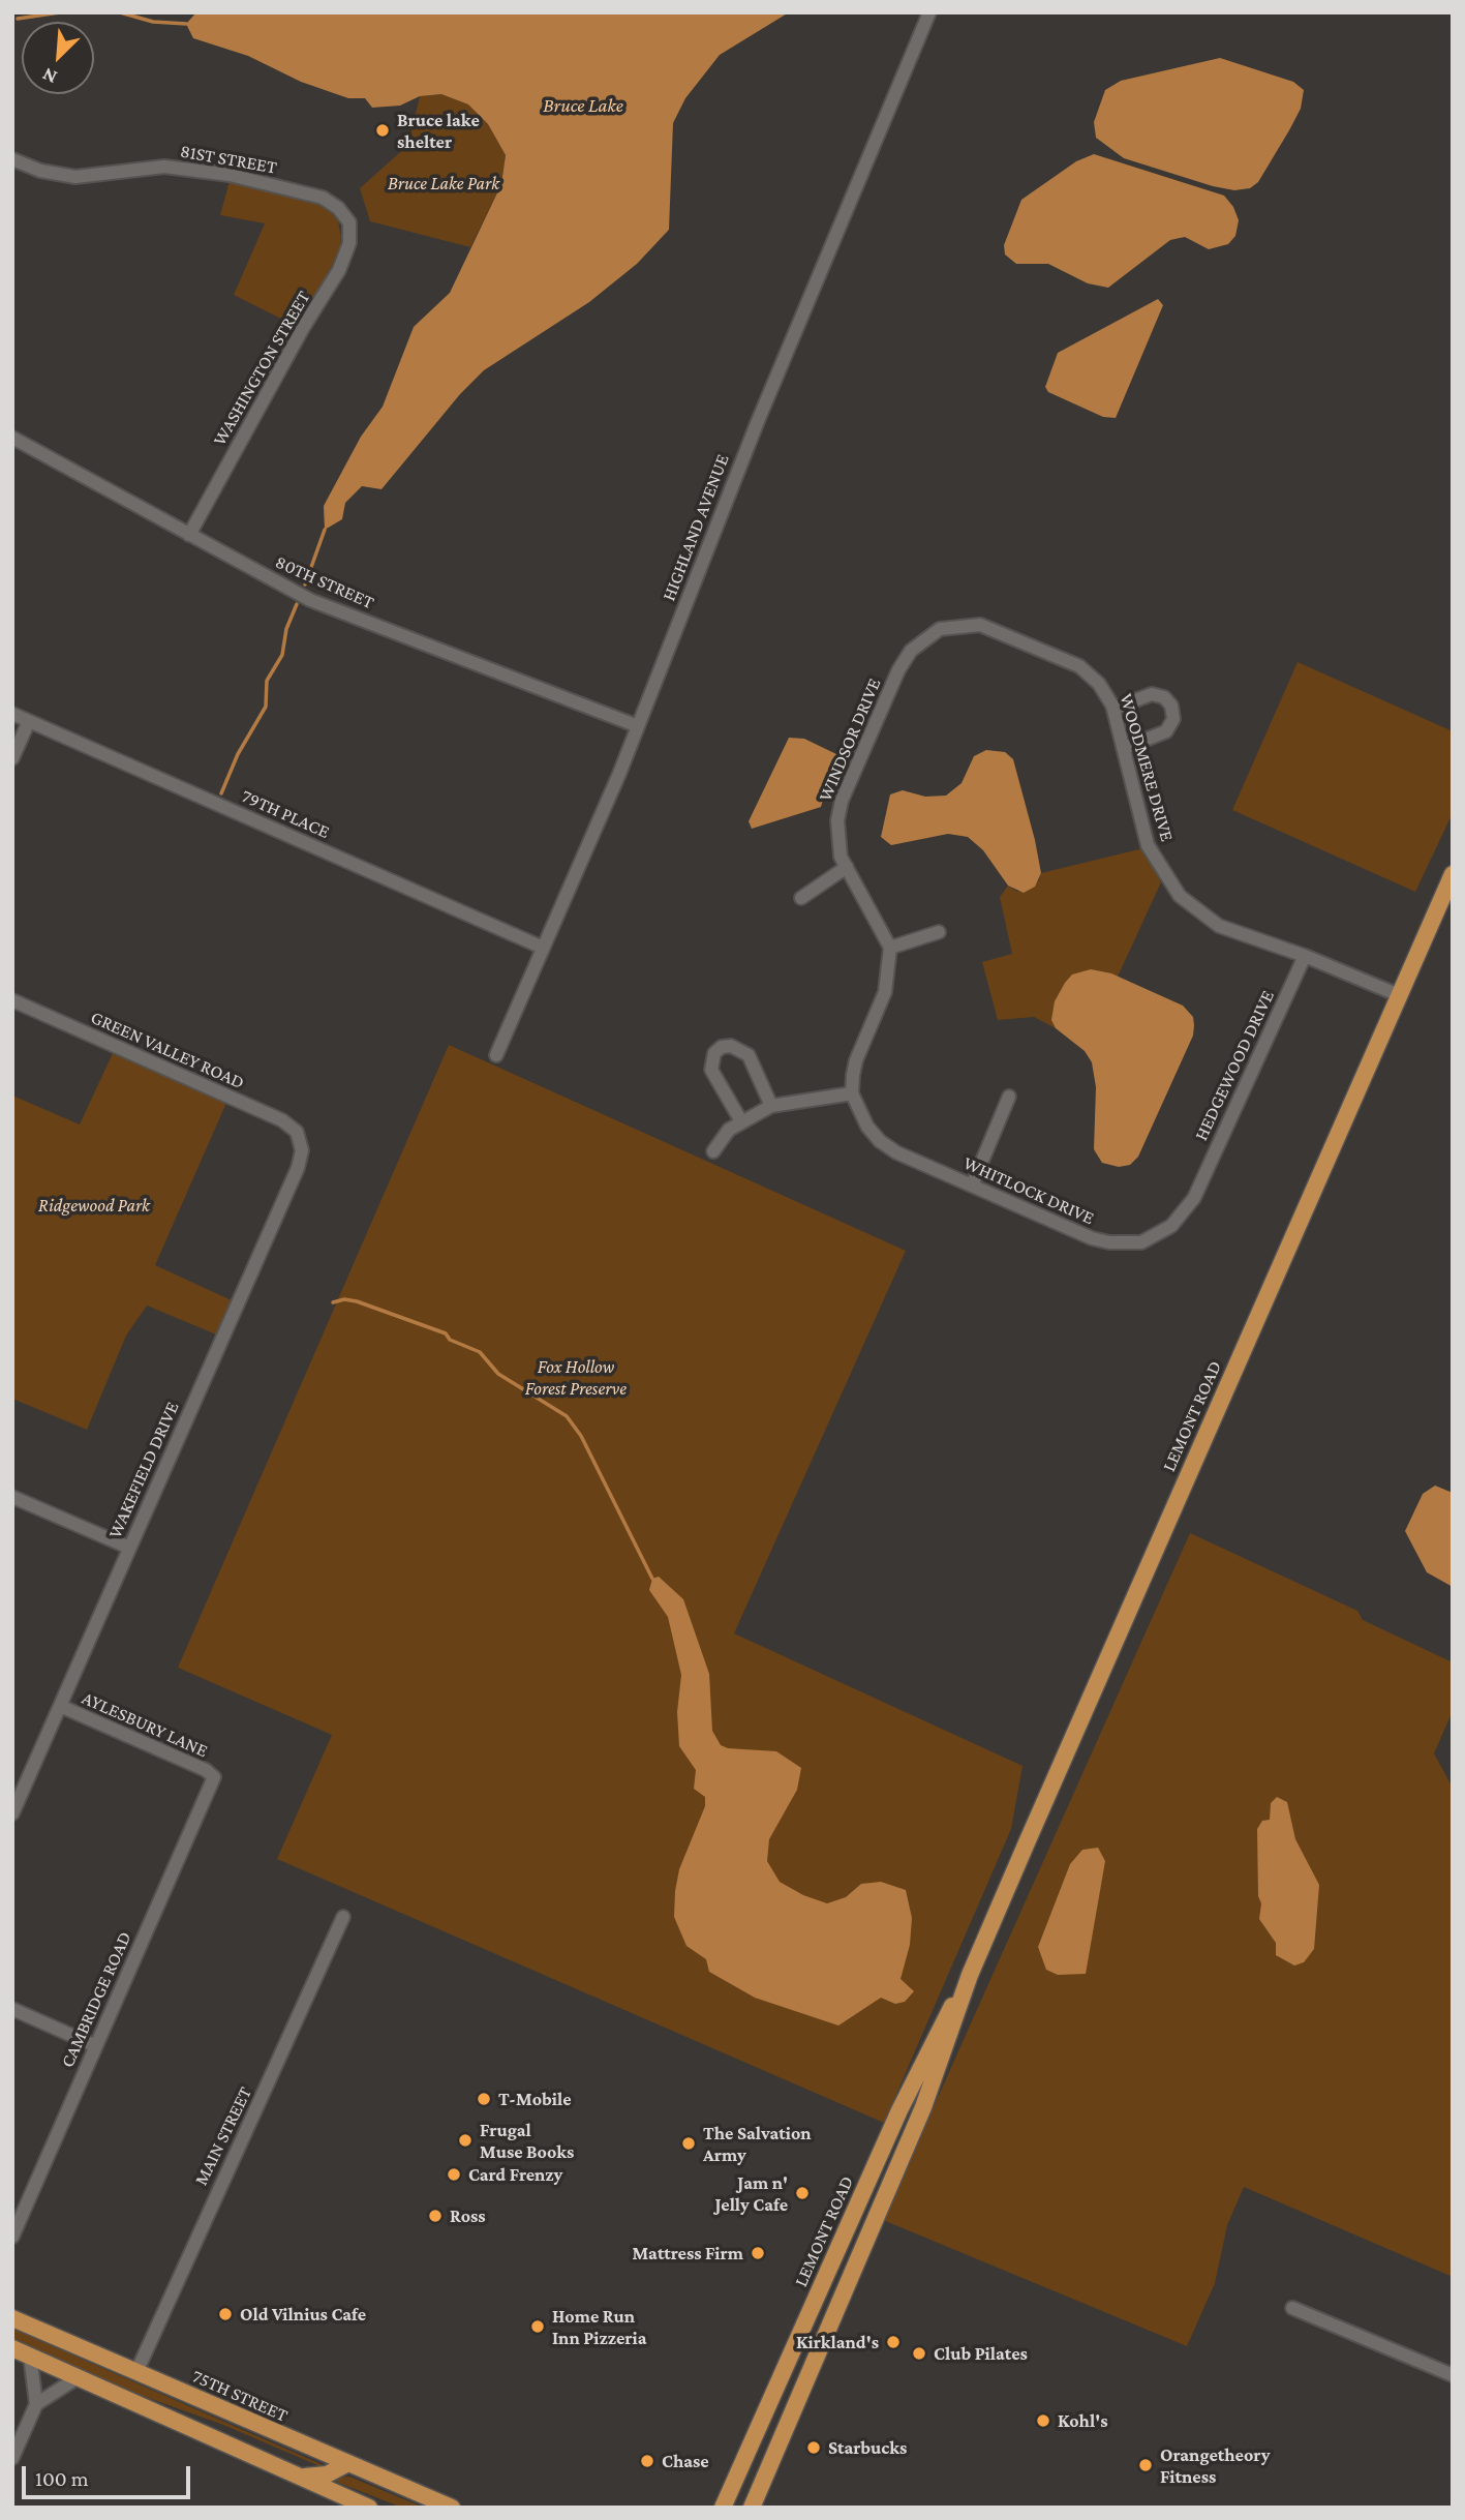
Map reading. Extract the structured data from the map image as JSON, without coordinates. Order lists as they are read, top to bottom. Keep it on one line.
{"streets":{"main road":["LEMONT ROAD","75TH STREET"],"street":["81ST STREET","WASHINGTON STREET","HIGHLAND AVENUE","80TH STREET","WINDSOR DRIVE","WOODMERE DRIVE","79TH PLACE","GREEN VALLEY ROAD","HEDGEWOOD DRIVE","WHITLOCK DRIVE","WAKEFIELD DRIVE","AYLESBURY LANE","CAMBRIDGE ROAD","MAIN STREET"]},"crossings":[["81ST STREET","WASHINGTON STREET"],["WASHINGTON STREET","80TH STREET"],["HIGHLAND AVENUE","80TH STREET"],["HIGHLAND AVENUE","79TH PLACE"],["WINDSOR DRIVE","WOODMERE DRIVE"],["WOODMERE DRIVE","HEDGEWOOD DRIVE"],["WOODMERE DRIVE","LEMONT ROAD"],["GREEN VALLEY ROAD","WAKEFIELD DRIVE"],["HEDGEWOOD DRIVE","WHITLOCK DRIVE"],["WAKEFIELD DRIVE","AYLESBURY LANE"],["AYLESBURY LANE","CAMBRIDGE ROAD"],["MAIN STREET","75TH STREET"]],"water":["Bruce Lake"],"parks":["Bruce Lake Park","Ridgewood Park","Fox Hollow Forest Preserve"],"places":["Bruce lake shelter","T-Mobile","Frugal Muse Books","The Salvation Army","Card Frenzy","Jam n' Jelly Cafe","Ross","Mattress Firm","Old Vilnius Cafe","Home Run Inn Pizzeria","Kirkland's","Club Pilates","Kohl's","Starbucks","Chase","Orangetheory Fitness"],"scale_bar":"100 m","north":"bottom left"}
